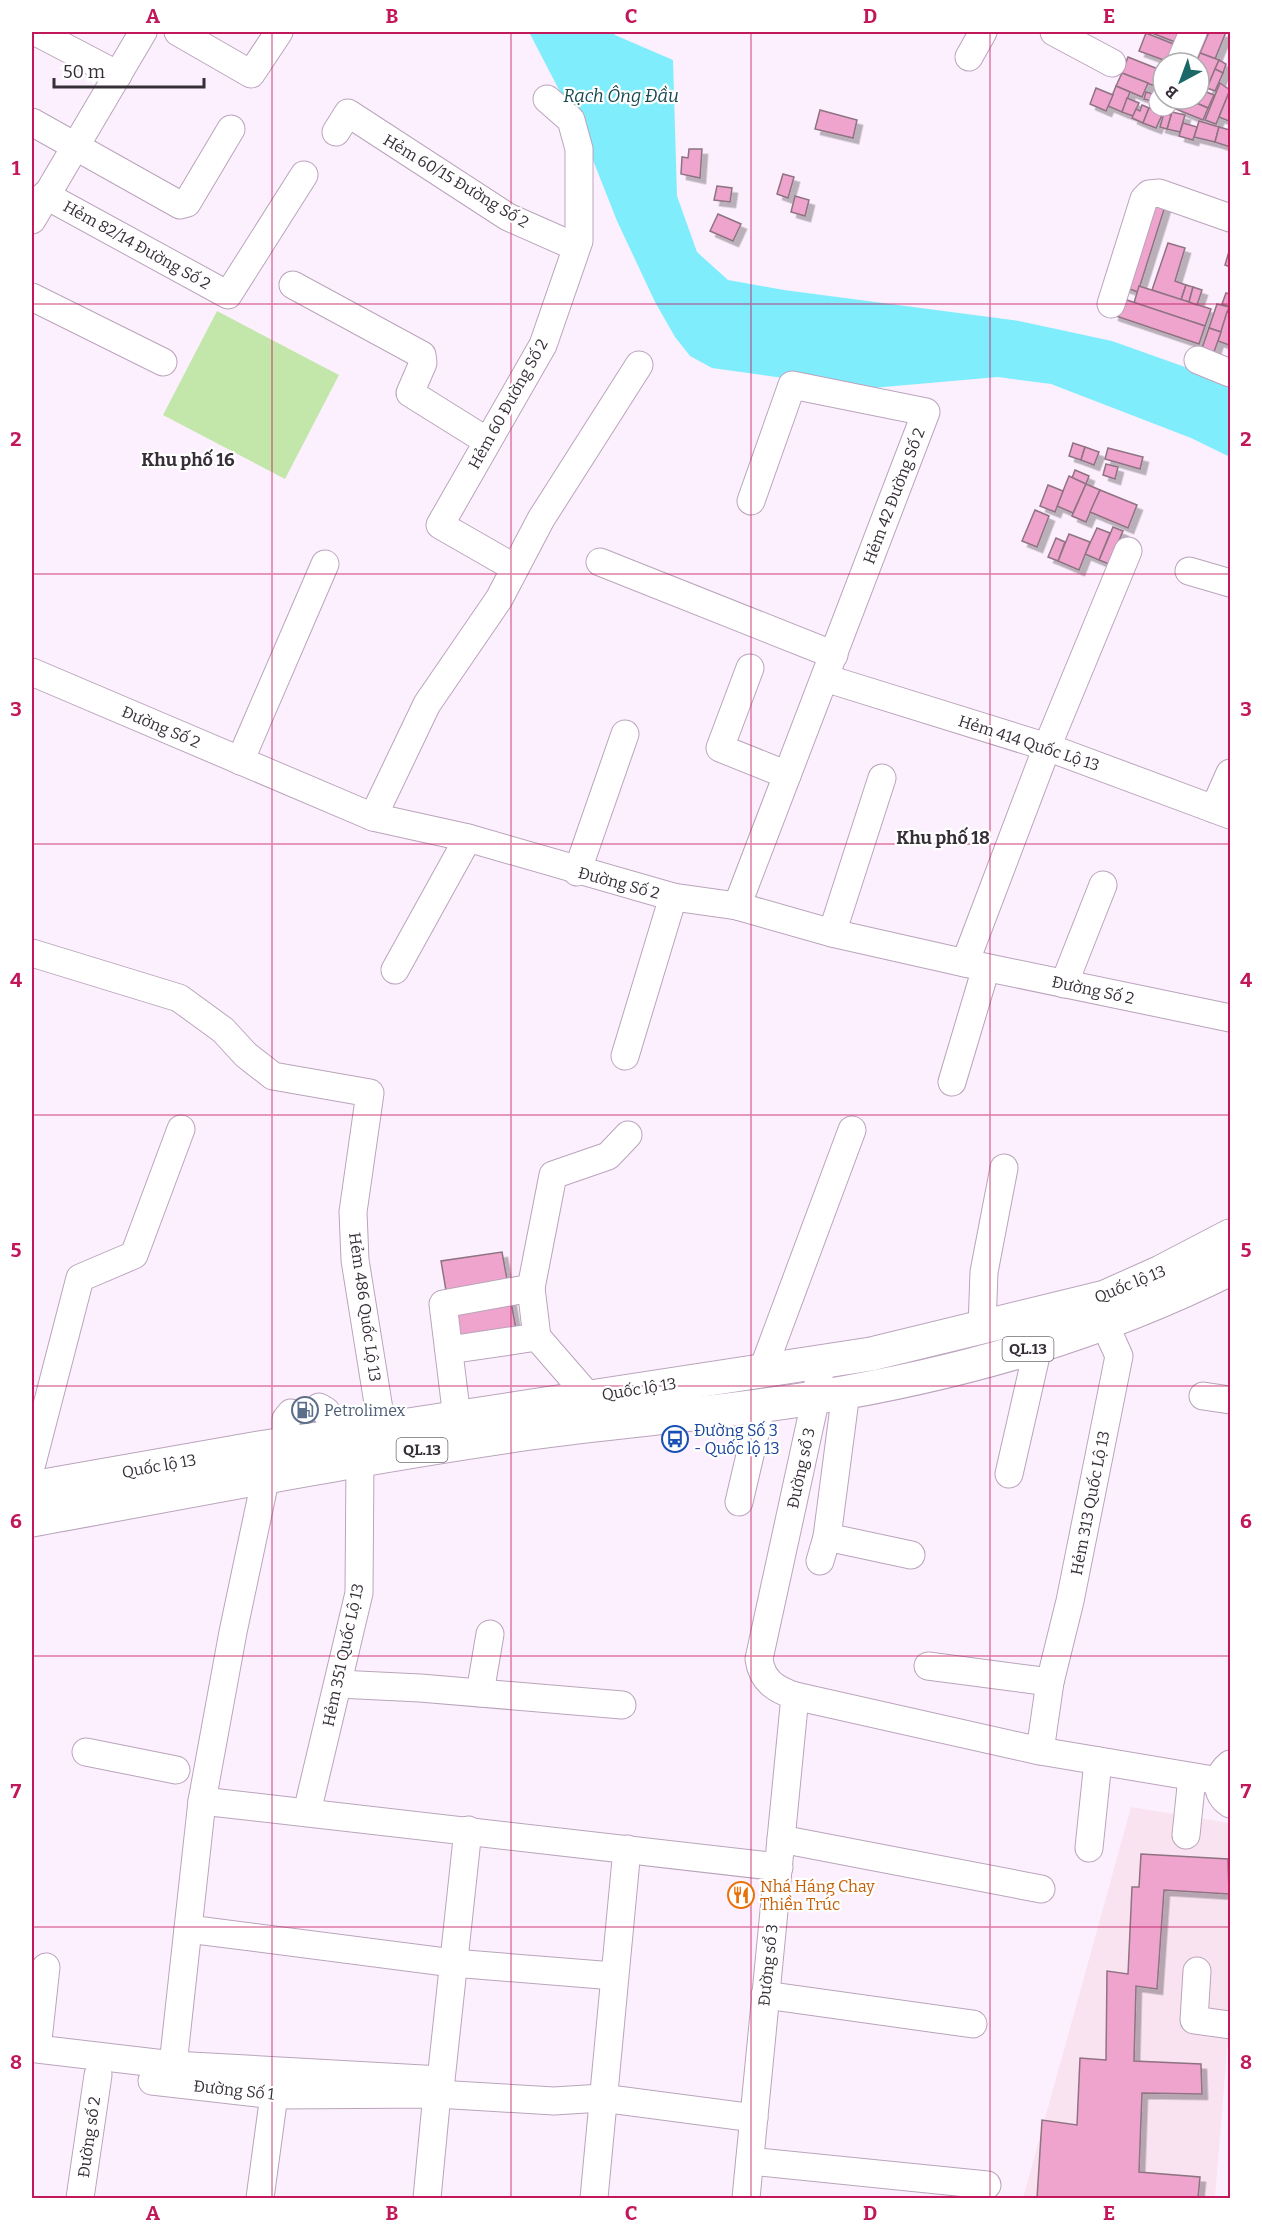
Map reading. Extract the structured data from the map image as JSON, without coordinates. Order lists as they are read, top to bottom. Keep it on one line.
{"streets":{"highway":["Quốc lộ 13","QL.13"],"street":["Hẻm 60/15 Đường Số 2","Hẻm 82/14 Đường Số 2","Hẻm 60 Đường Số 2","Hẻm 42 Đường Số 2","Đường Số 2","Hẻm 414 Quốc Lộ 13","Hẻm 486 Quốc Lộ 13","Đường sổ 3","Hẻm 313 Quốc Lộ 13","Hẻm 351 Quốc Lộ 13","Đường Số 1","Đường số 2"]},"crossings":[["Hẻm 60/15 Đường Số 2","Hẻm 60 Đường Số 2"],["Hẻm 42 Đường Số 2","Đường Số 2"],["Hẻm 42 Đường Số 2","Hẻm 414 Quốc Lộ 13"],["Quốc lộ 13","Hẻm 486 Quốc Lộ 13"],["Quốc lộ 13","Đường sổ 3"],["Quốc lộ 13","Hẻm 313 Quốc Lộ 13"],["Quốc lộ 13","Hẻm 351 Quốc Lộ 13"],["Đường sổ 3","Hẻm 313 Quốc Lộ 13"],["Đường Số 1","Đường số 2"]],"districts":["Khu phố 16","Khu phố 18"],"water":["Rạch Ông Đầu"],"places":{"fuel station":["Petrolimex"],"bus stop":["Đường Số 3 - Quốc lộ 13"],"restaurant":["Nhá Háng Chay Thiền Trúc"]},"scale_bar":"50 m","north":"bottom left","grid":{"columns":["A","B","C","D","E"],"rows":["1","2","3","4","5","6","7","8"]}}
